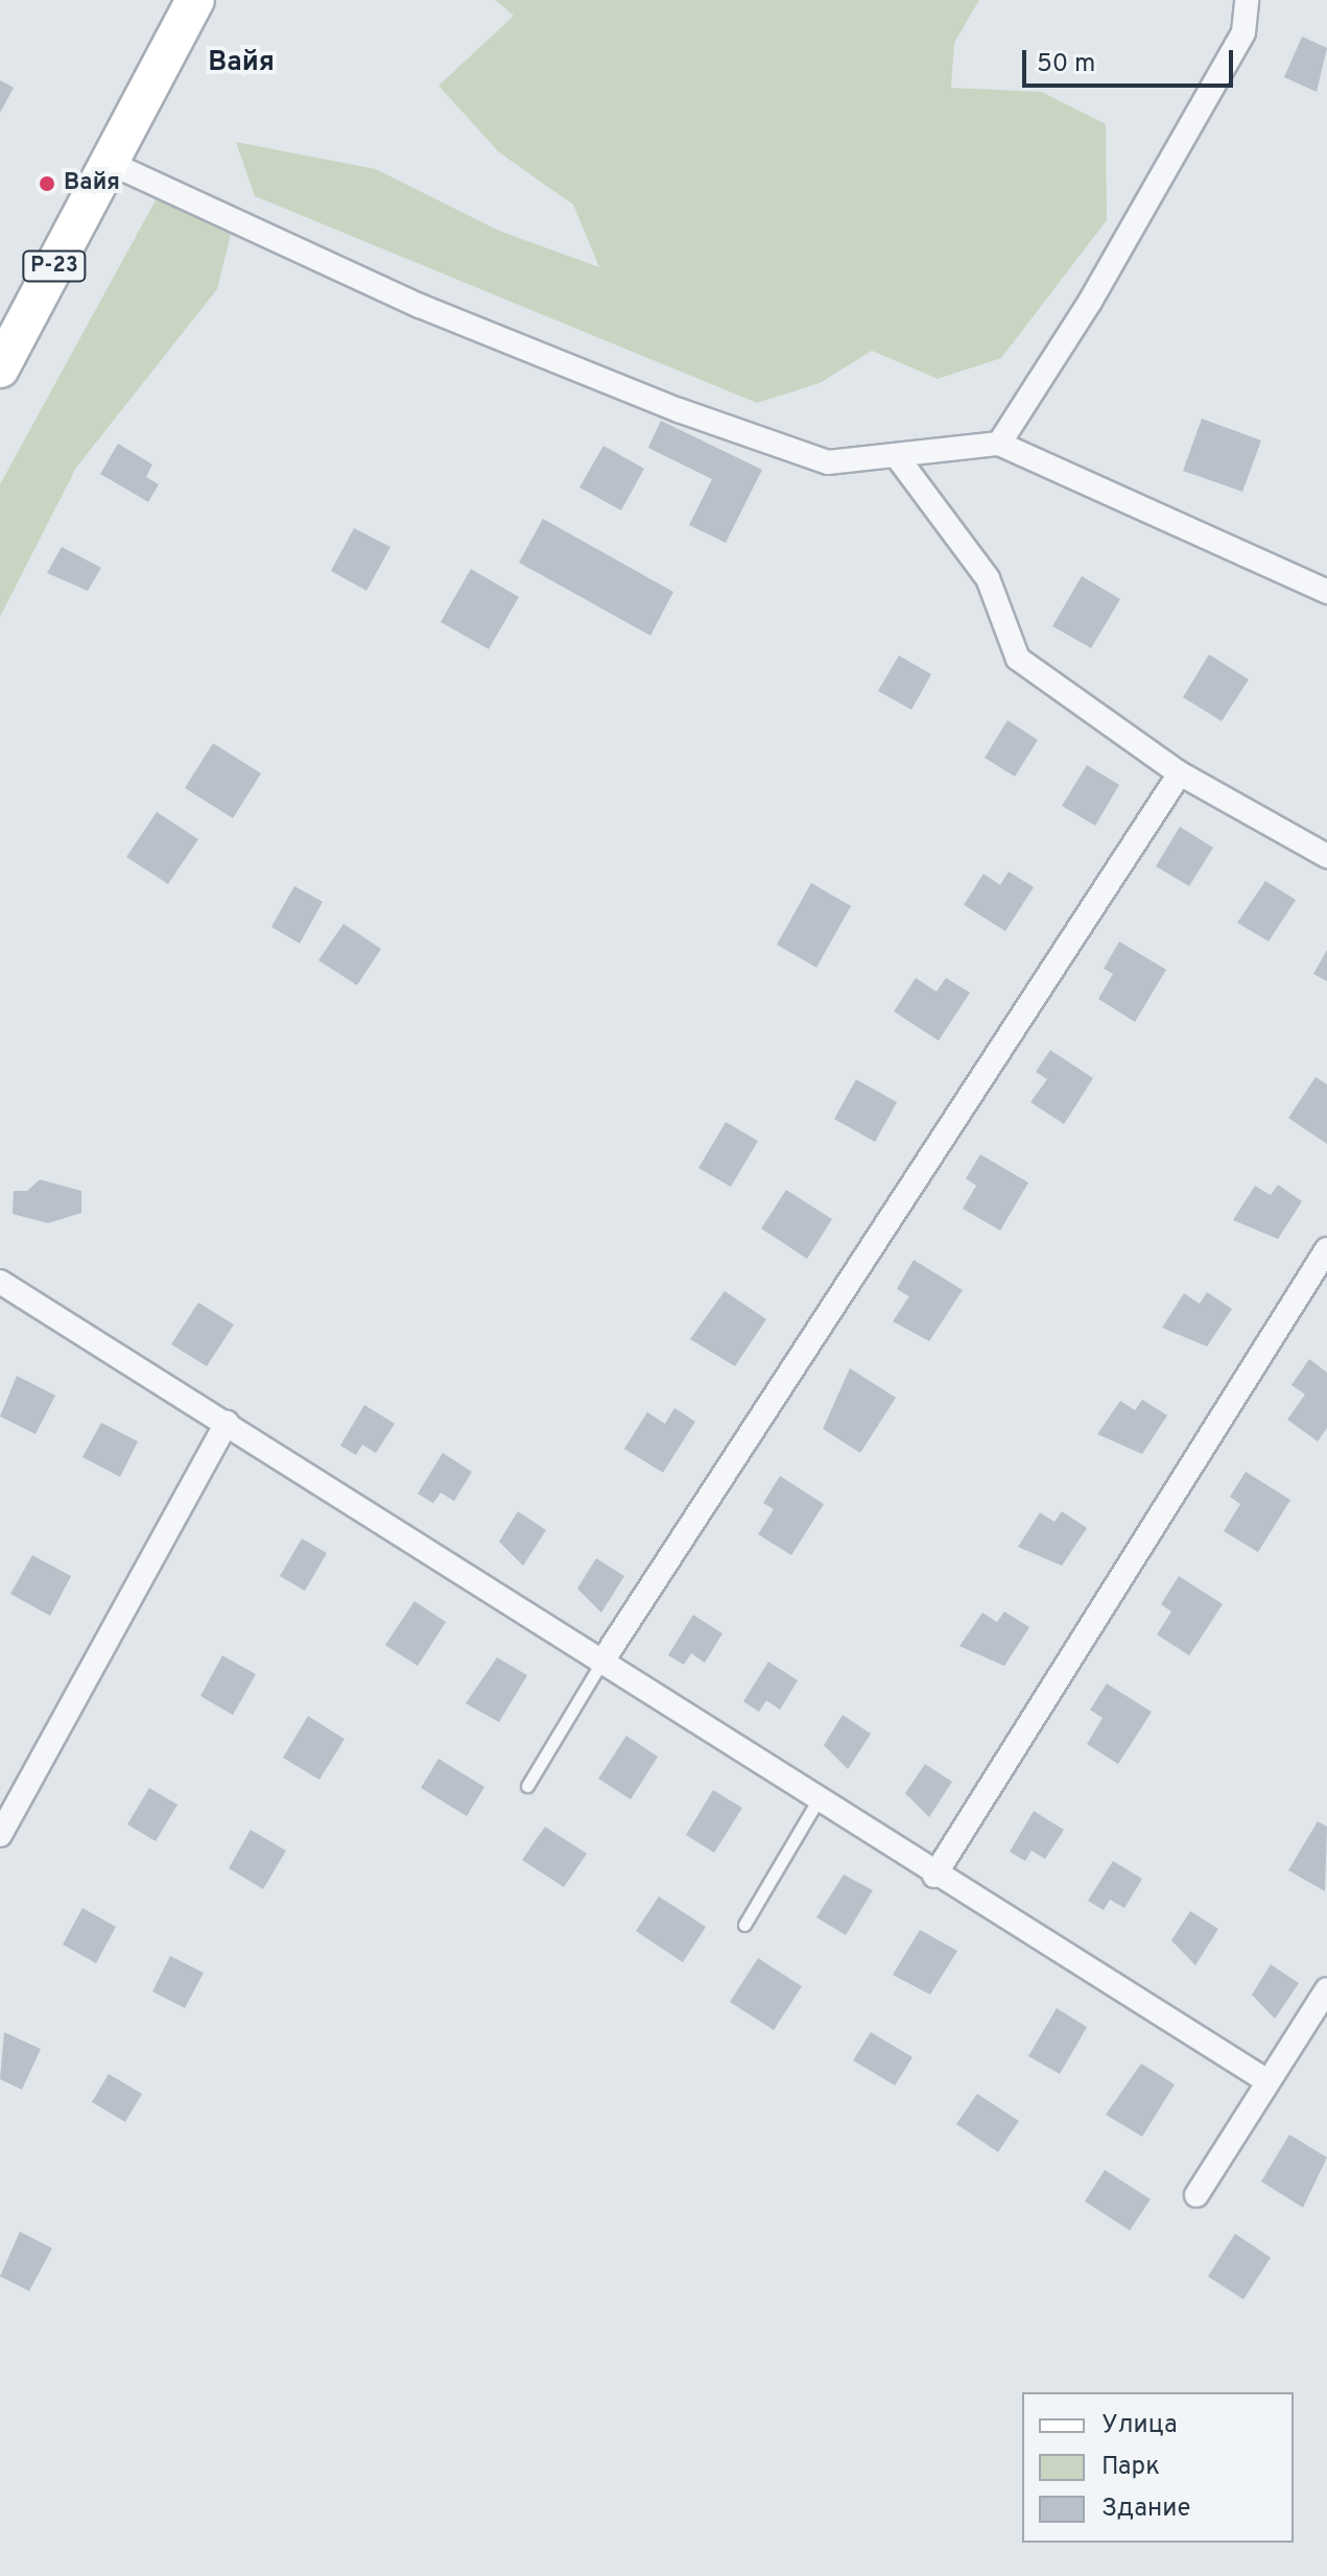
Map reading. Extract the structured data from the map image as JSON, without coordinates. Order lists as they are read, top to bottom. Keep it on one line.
{"streets":{"main road":["Р-23"]},"districts":["Вайя"],"places":["Вайя"],"legend":["Улица","Парк","Здание"],"scale_bar":"50 m"}
